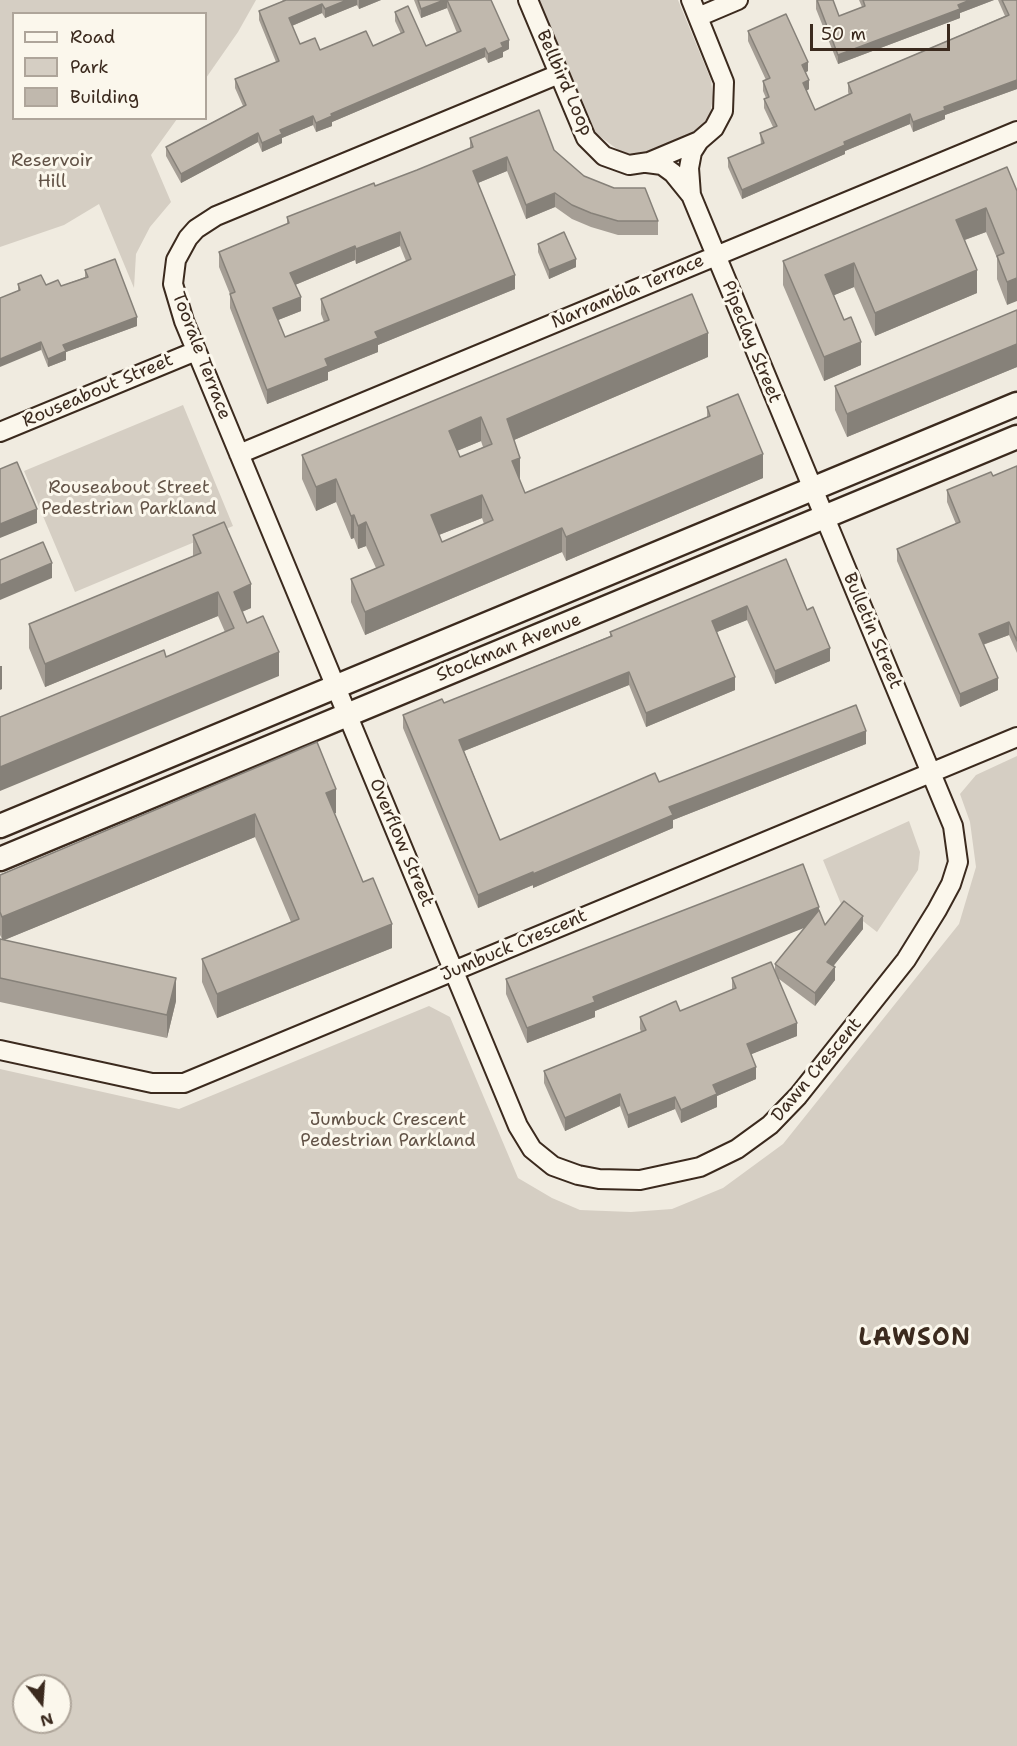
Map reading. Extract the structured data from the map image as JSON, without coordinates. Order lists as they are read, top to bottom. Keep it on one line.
{"streets":{"street":["Bellbird Loop","Narrambla Terrace","Pipeclay Street","Toorale Terrace","Rouseabout Street","Bulletin Street","Stockman Avenue","Overflow Street","Jumbuck Crescent","Dawn Crescent"]},"crossings":[["Bellbird Loop","Pipeclay Street"],["Bellbird Loop","Toorale Terrace"],["Narrambla Terrace","Pipeclay Street"],["Narrambla Terrace","Toorale Terrace"],["Pipeclay Street","Bulletin Street"],["Pipeclay Street","Stockman Avenue"],["Toorale Terrace","Rouseabout Street"],["Toorale Terrace","Stockman Avenue"],["Toorale Terrace","Overflow Street"],["Bulletin Street","Stockman Avenue"],["Bulletin Street","Jumbuck Crescent"],["Bulletin Street","Dawn Crescent"],["Stockman Avenue","Overflow Street"],["Overflow Street","Jumbuck Crescent"],["Overflow Street","Dawn Crescent"],["Jumbuck Crescent","Dawn Crescent"]],"districts":["LAWSON"],"parks":["Reservoir Hill","Rouseabout Street Pedestrian Parkland","Jumbuck Crescent Pedestrian Parkland"],"legend":["Road","Park","Building"],"scale_bar":"50 m","north":"bottom"}
